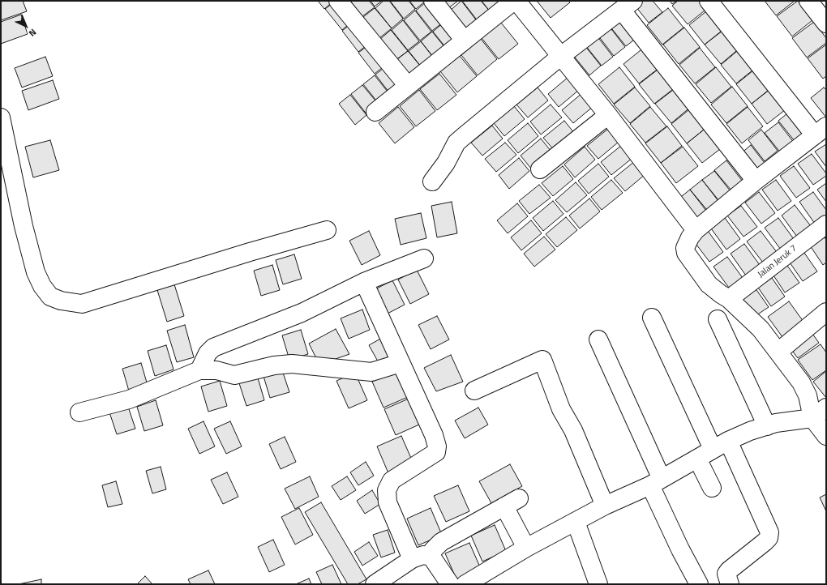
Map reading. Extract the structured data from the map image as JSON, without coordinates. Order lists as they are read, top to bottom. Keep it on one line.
{"streets":{"street":["Jalan Jeruk 7"]},"north":"bottom right"}
